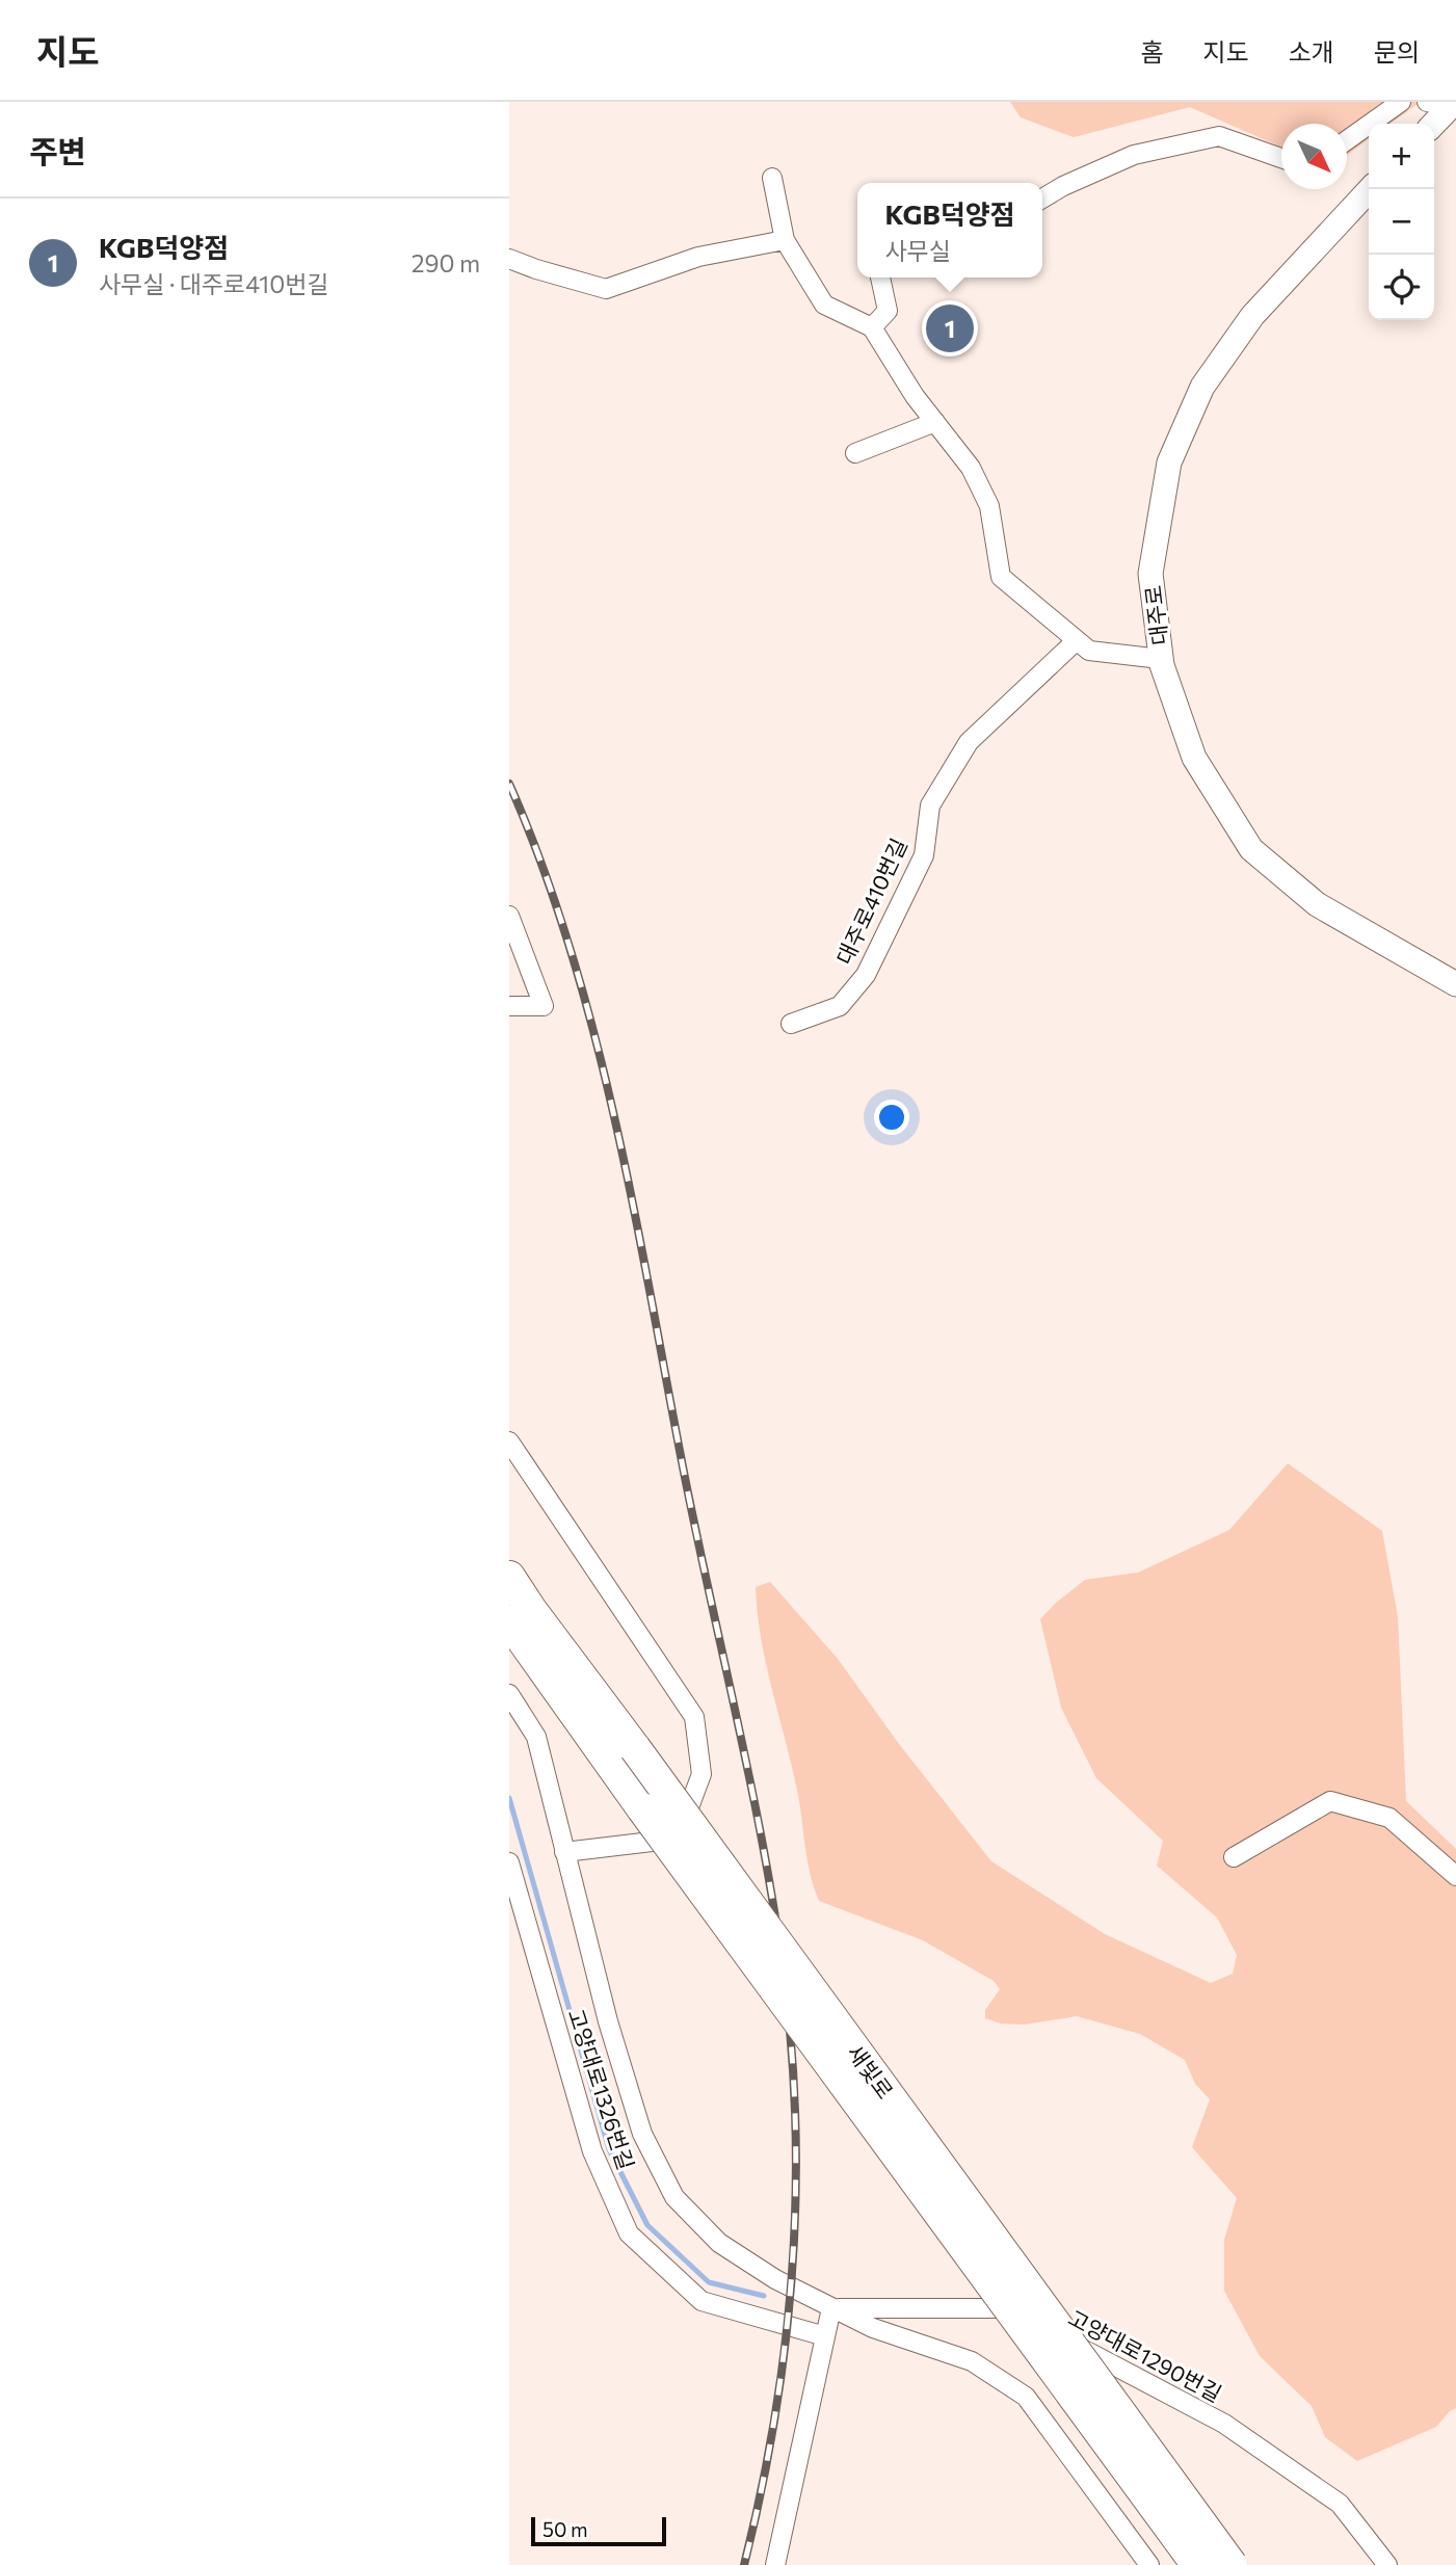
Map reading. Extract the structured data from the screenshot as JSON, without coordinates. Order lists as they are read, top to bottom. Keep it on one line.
{"streets":{"highway":["새빛로"],"street":["대주로","대주로410번길","고양대로1326번길","고양대로1290번길"]},"crossings":[["고양대로1326번길","고양대로1290번길"]],"scale_bar":"50 m","north":"bottom right","page":{"header":"지도","nav":["홈","지도","소개","문의"],"heading":"주변","map_buttons":["+","−"],"popup":["KGB덕양점","사무실"],"list":[{"mark":"1","name":"KGB덕양점","note":"사무실 · 대주로410번길","value":"290 m"}],"pins":"1","scale":"50 m"}}
